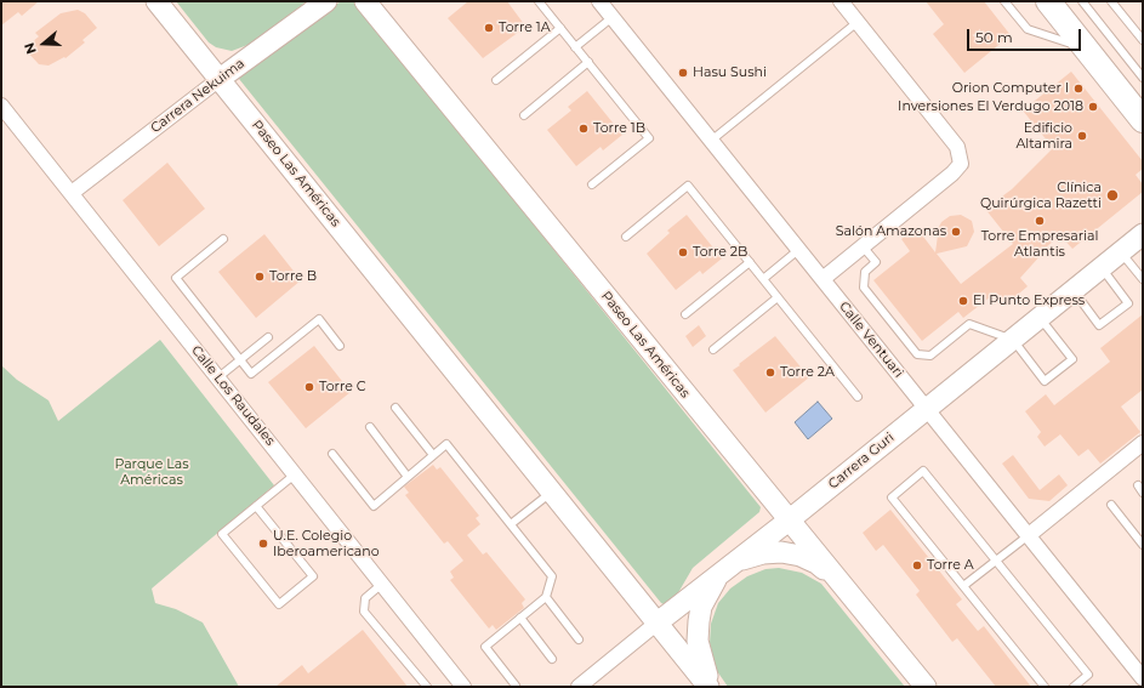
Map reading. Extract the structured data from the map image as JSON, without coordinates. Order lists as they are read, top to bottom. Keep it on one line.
{"streets":{"main road":["Carrera Nekuima","Paseo Las Américas","Carrera Guri"],"street":["Calle Ventuari","Calle Los Raudales"]},"crossings":[["Carrera Nekuima","Paseo Las Américas"],["Carrera Nekuima","Calle Los Raudales"],["Paseo Las Américas","Carrera Guri"],["Calle Ventuari","Carrera Guri"]],"parks":["Parque Las Américas"],"places":["Torre 1A","Hasu Sushi","Orion Computer I","Inversiones El Verdugo 2018","Torre 1B","Edificio Altamira","Clínica Quirúrgica Razetti","Torre Empresarial Atlantis","Salón Amazonas","Torre 2B","Torre B","El Punto Express","Torre 2A","Torre C","U.E. Colegio Iberoamericano","Torre A"],"scale_bar":"50 m","north":"left"}
